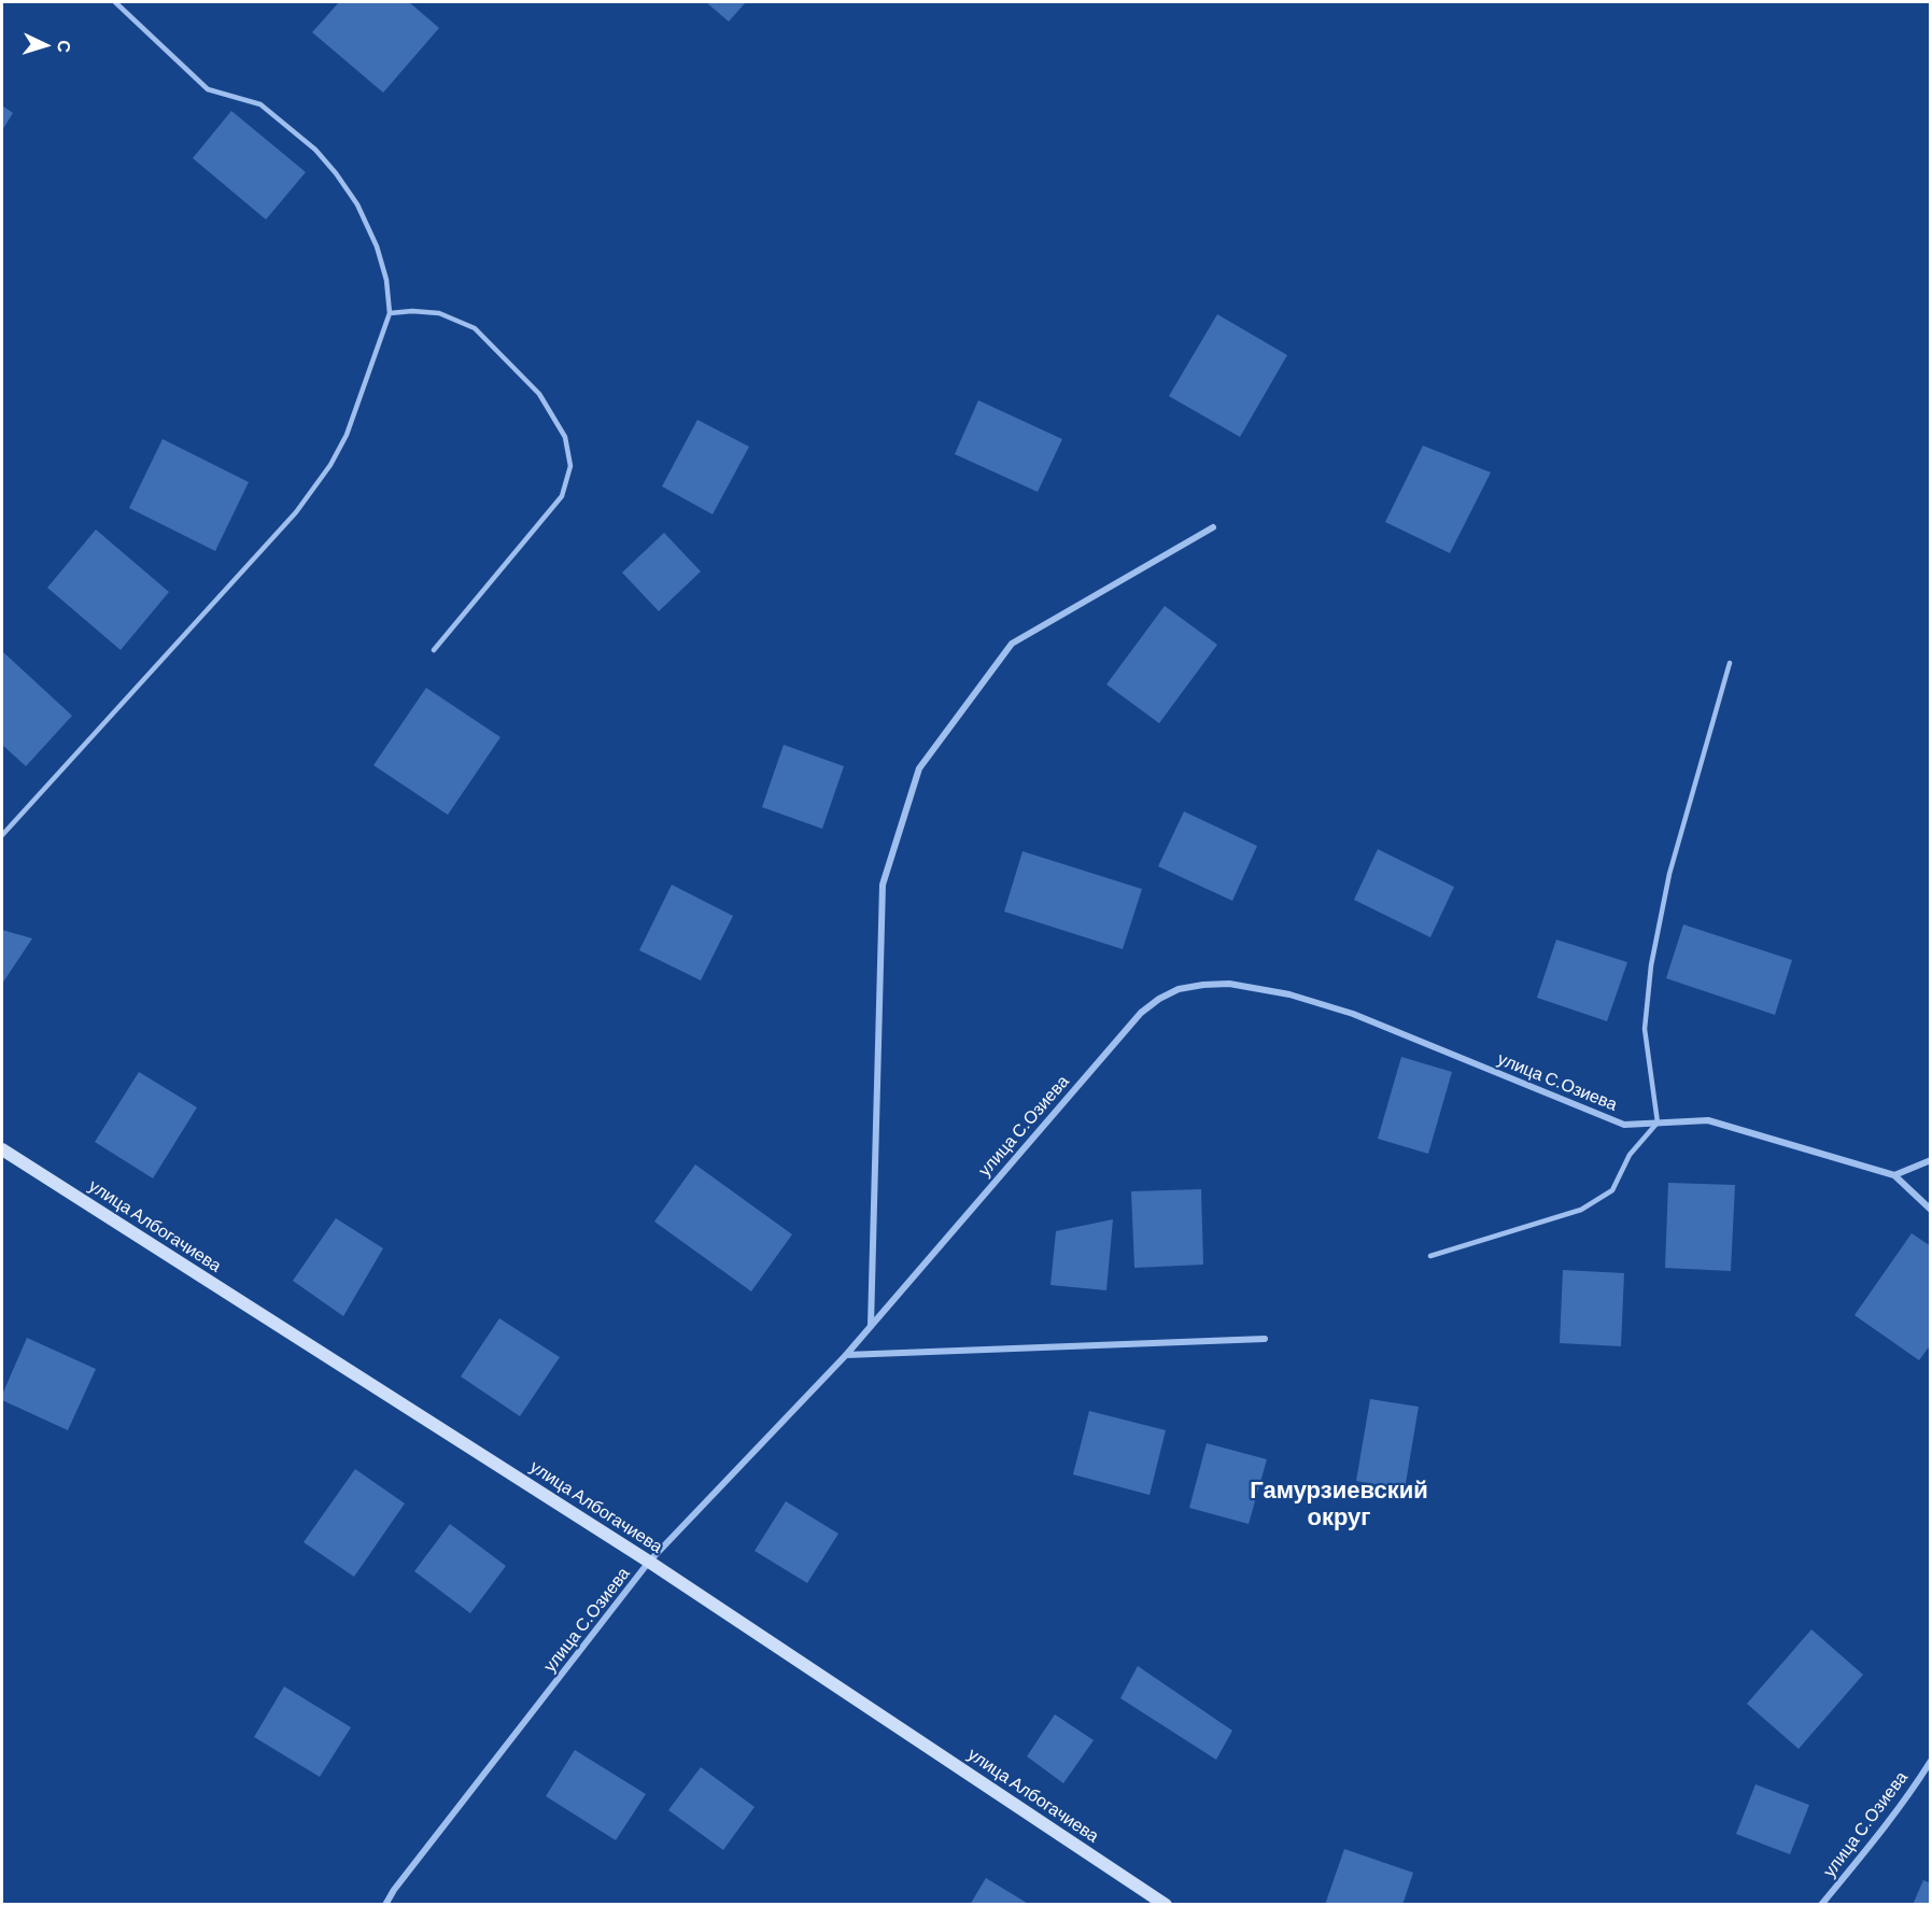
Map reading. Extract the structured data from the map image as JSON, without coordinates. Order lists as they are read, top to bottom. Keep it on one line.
{"streets":{"street":["улица С.Озиева","улица Албогачиева"]},"crossings":[["улица С.Озиева","улица Албогачиева"]],"districts":["Гамурзиевский округ"],"north":"right"}
